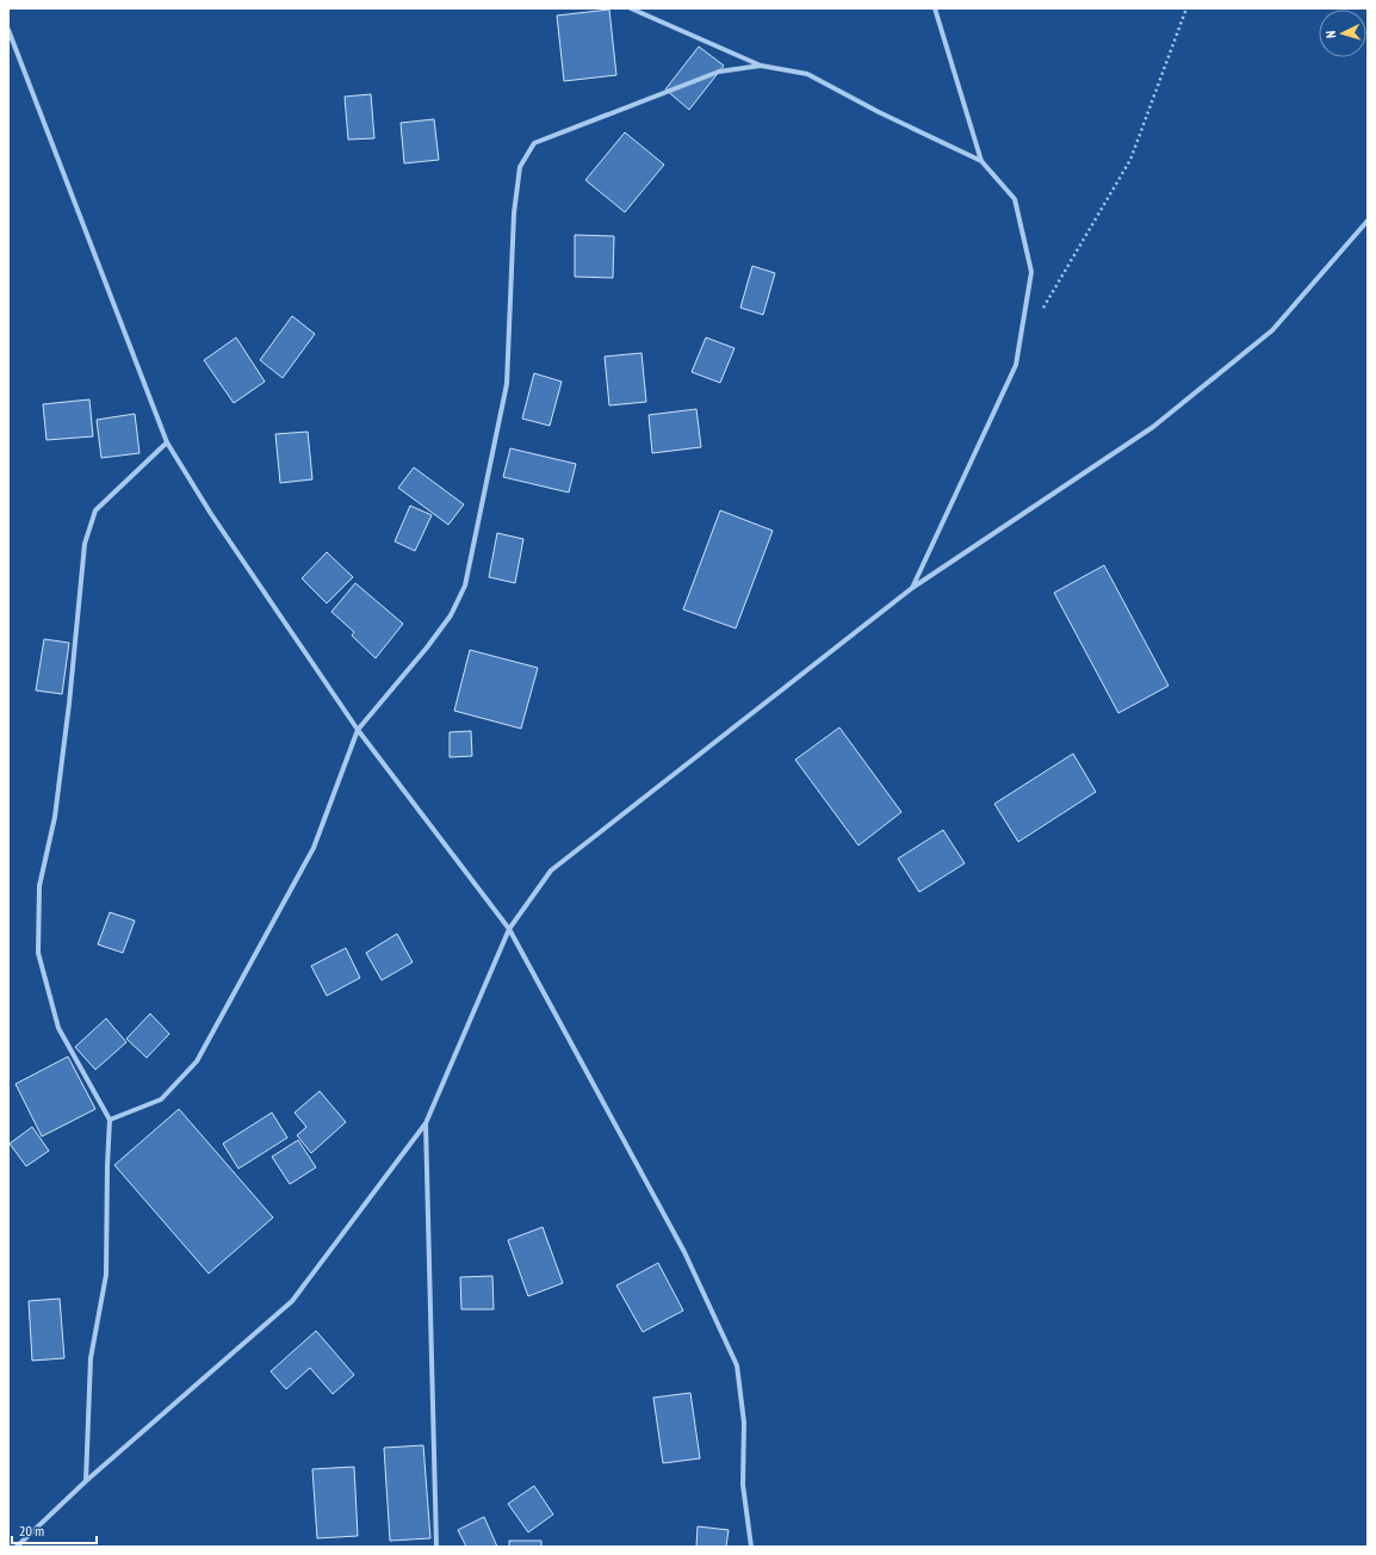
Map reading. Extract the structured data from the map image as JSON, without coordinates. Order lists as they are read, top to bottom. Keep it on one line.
{"scale_bar":"20 m","north":"left"}
